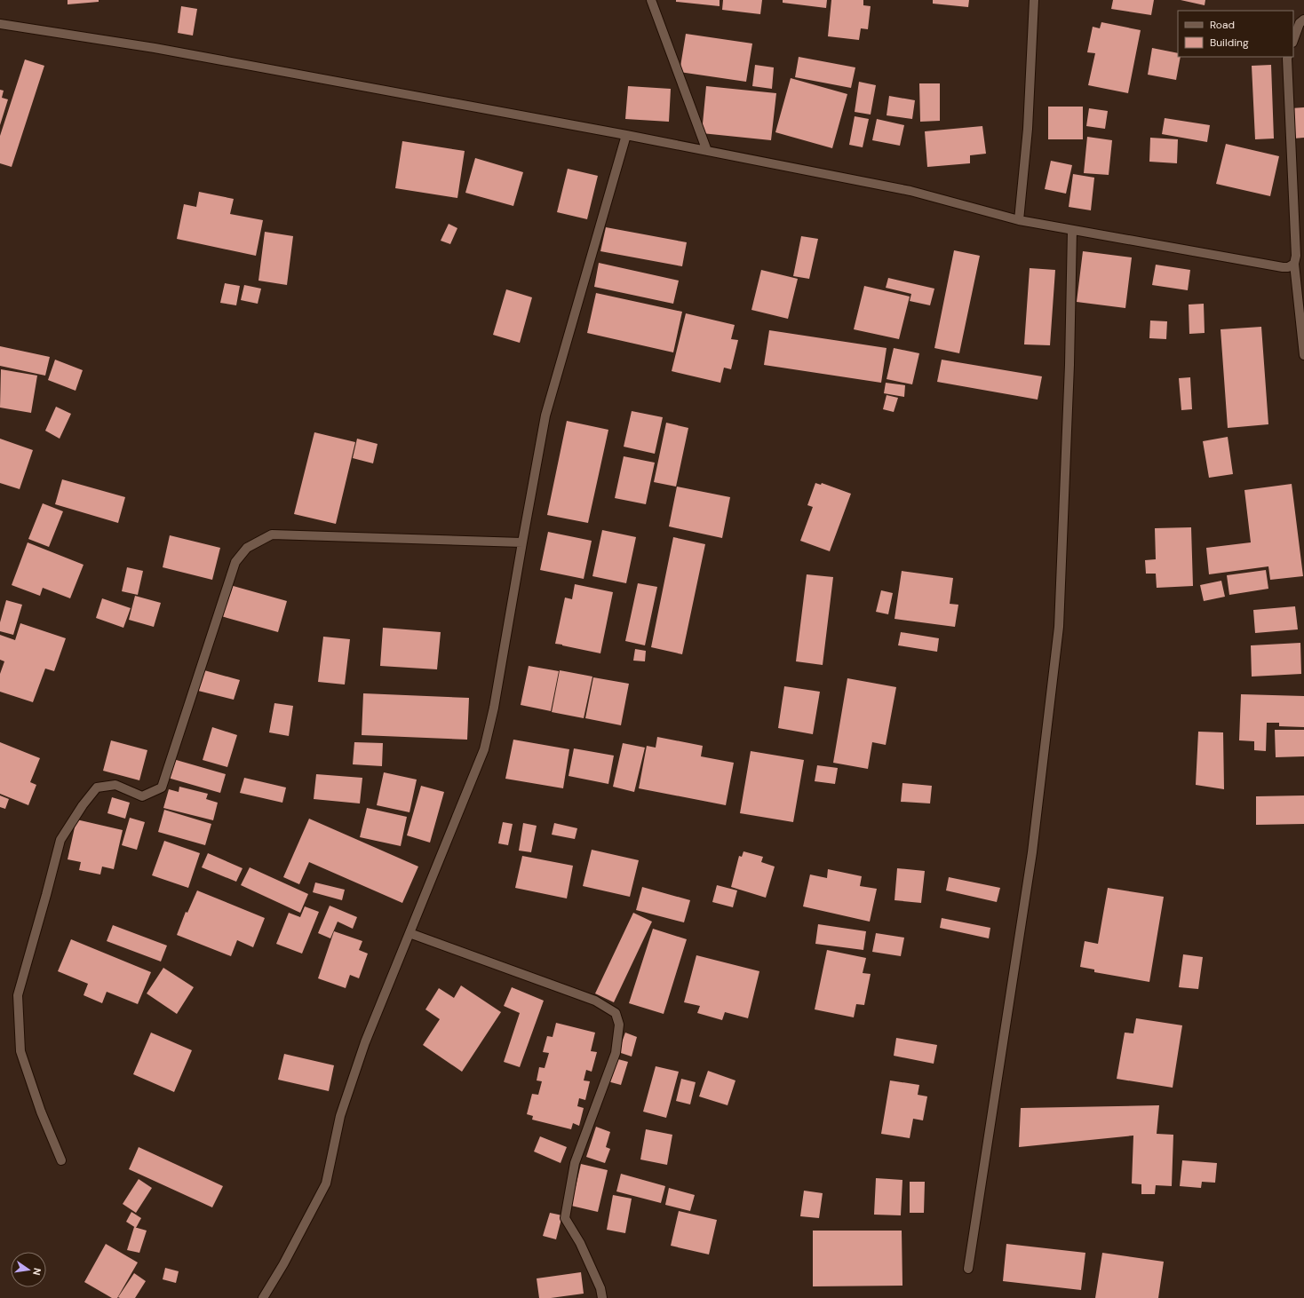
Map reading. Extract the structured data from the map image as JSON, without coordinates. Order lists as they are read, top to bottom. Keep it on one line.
{"legend":["Road","Building"],"north":"right"}
